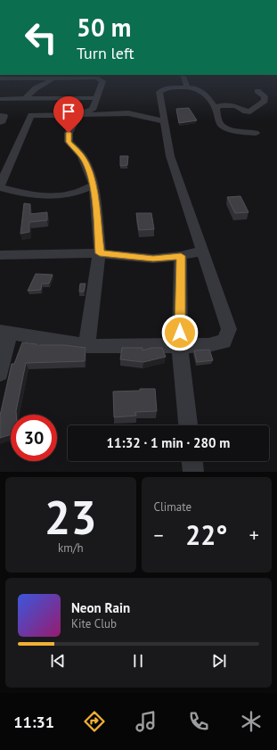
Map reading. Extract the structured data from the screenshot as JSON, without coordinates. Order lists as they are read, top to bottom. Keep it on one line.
{"page":{"turn":["50 m","Turn left"],"limit":"30","trip":"11:32 · 1 min · 280 m","tile":[["23","km/h"],"Climate"],"heat":["−","22°","+"],"song":["Neon Rain","Kite Club"],"tabs":"11:31"}}
